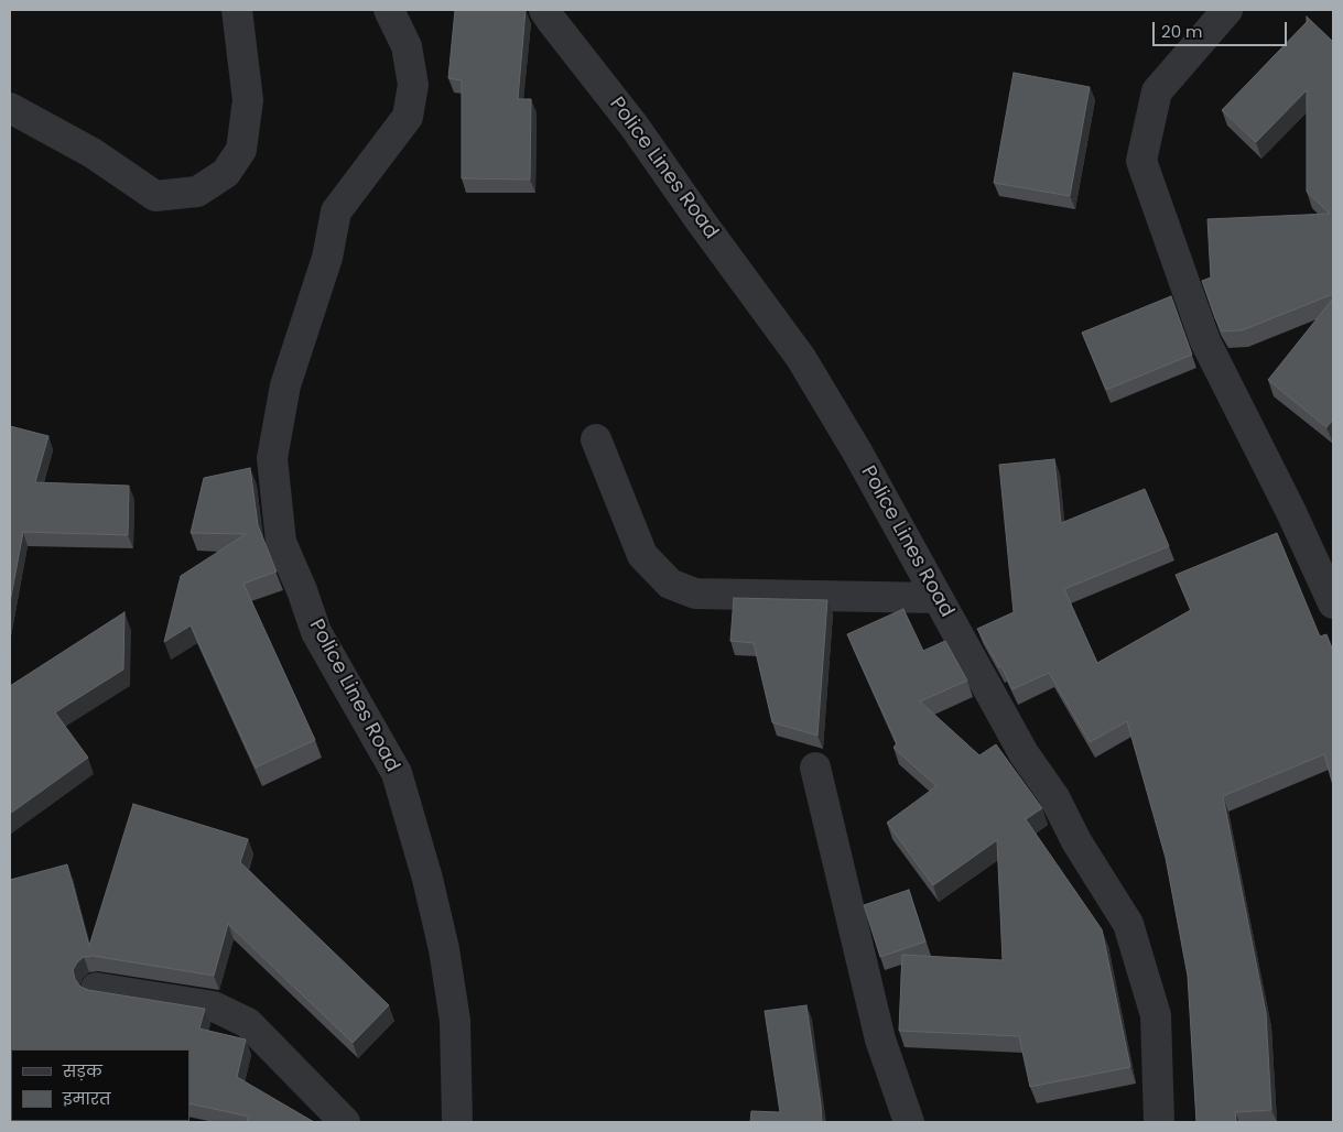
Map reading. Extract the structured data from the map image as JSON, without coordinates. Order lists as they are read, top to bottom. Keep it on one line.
{"streets":{"street":["Police Lines Road"]},"legend":["सड़क","इमारत"],"scale_bar":"20 m"}
